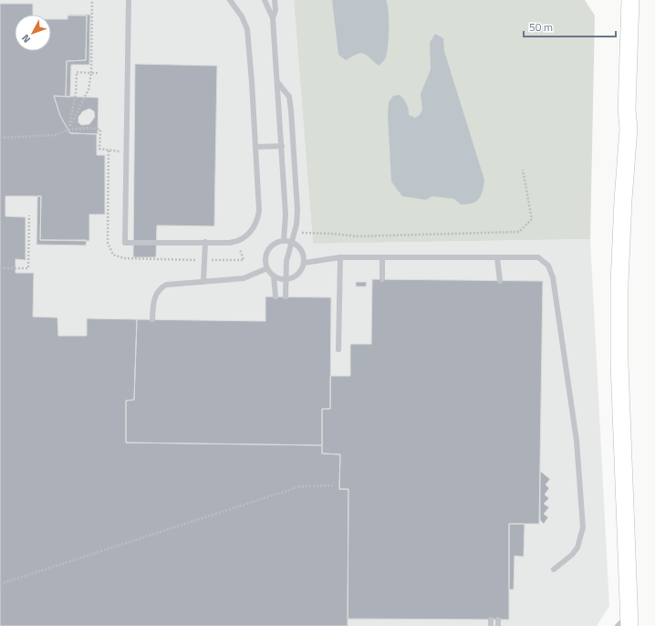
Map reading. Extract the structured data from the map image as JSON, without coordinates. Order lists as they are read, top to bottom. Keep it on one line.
{"scale_bar":"50 m","north":"bottom left"}
